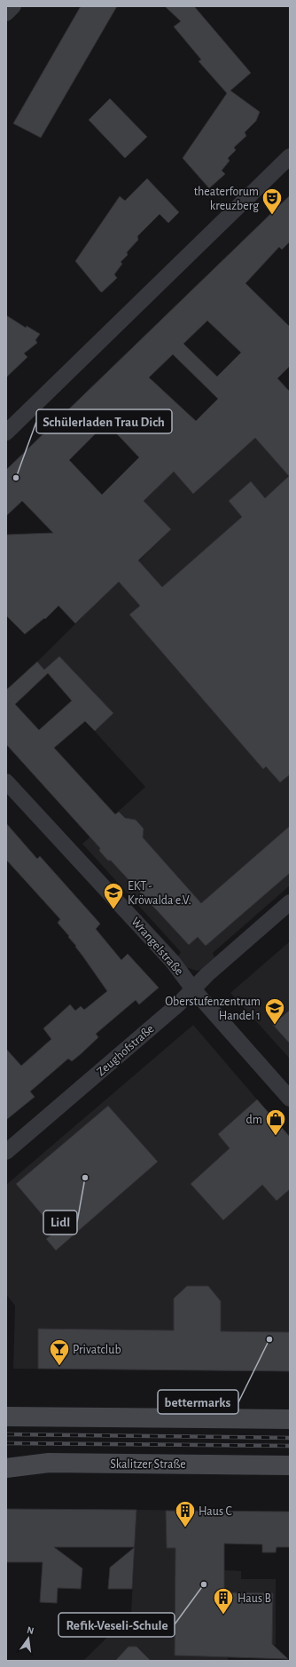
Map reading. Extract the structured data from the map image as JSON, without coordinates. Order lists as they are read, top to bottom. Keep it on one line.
{"streets":{"main road":["Skalitzer Straße"],"street":["Wrangelstraße","Zeughofstraße"]},"crossings":[["Wrangelstraße","Zeughofstraße"]],"places":{"theatre":["theaterforum kreuzberg"],"other":["Schülerladen Trau Dich","Lidl","bettermarks","Refik-Veseli-Schule"],"school or university":["EKT - Kröwalda e.V.","Oberstufenzentrum Handel 1"],"shop":["dm"],"bar":["Privatclub"],"building":["Haus C","Haus B"]},"north":"top"}
